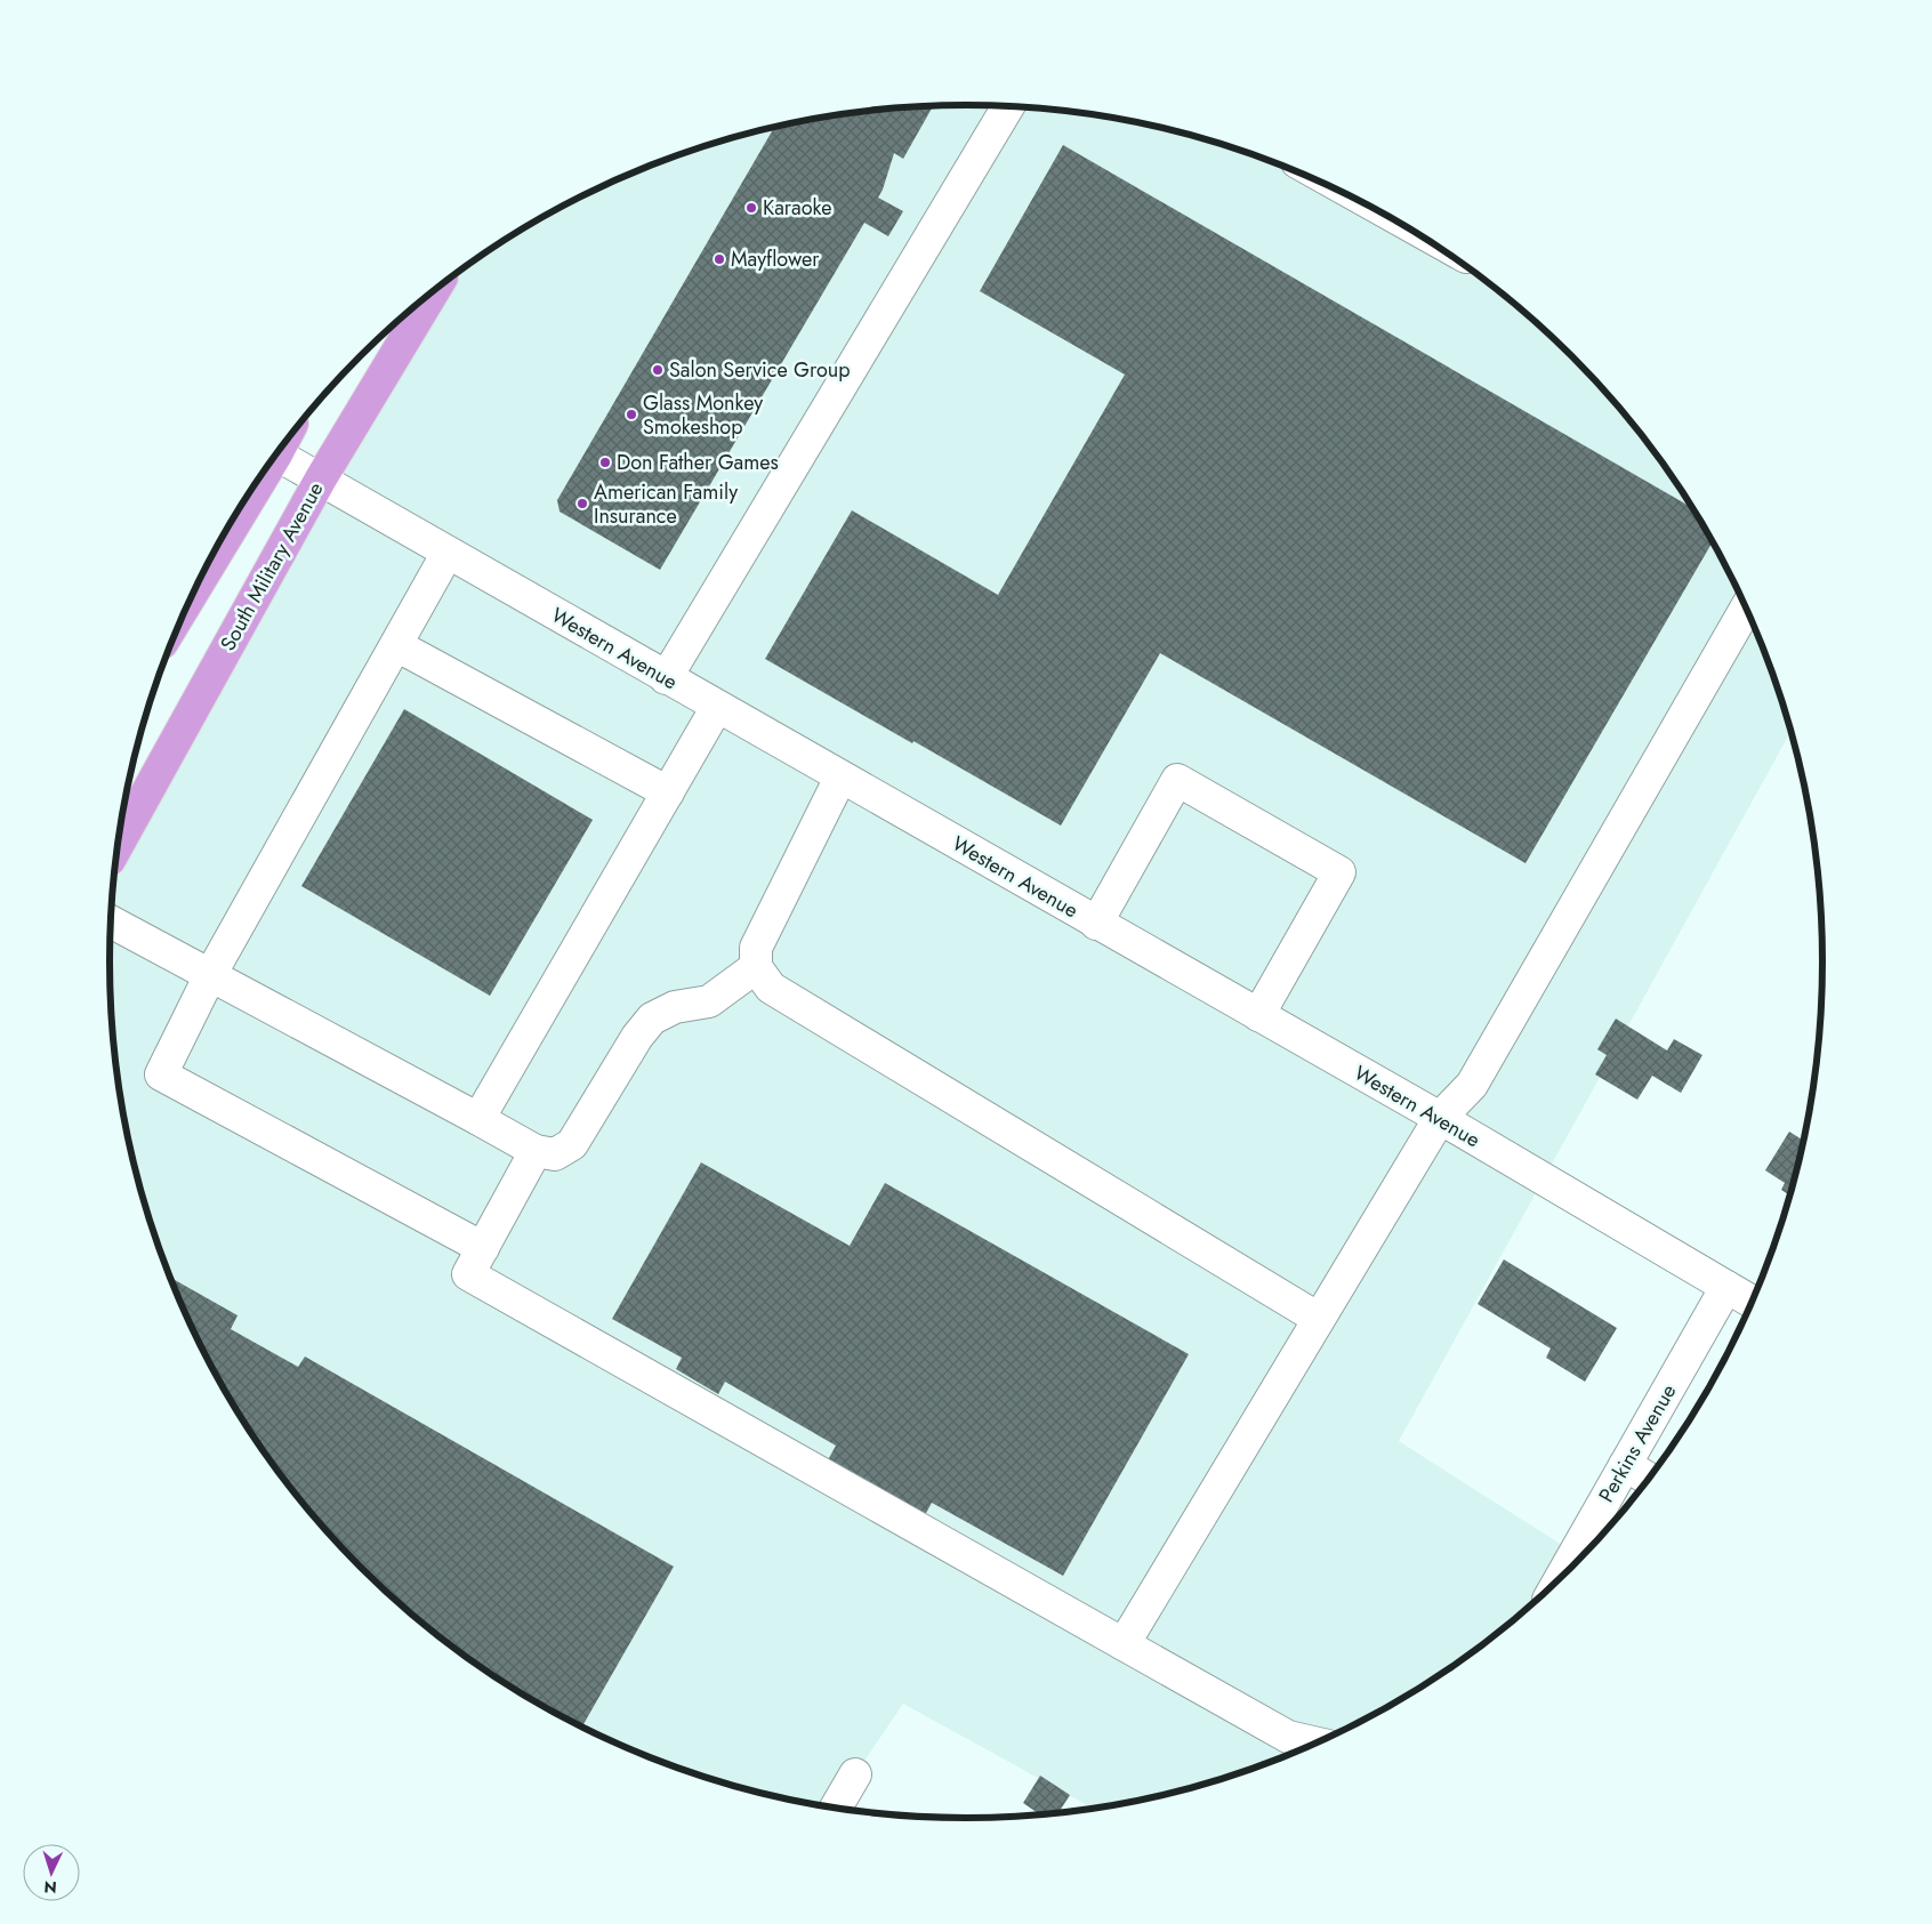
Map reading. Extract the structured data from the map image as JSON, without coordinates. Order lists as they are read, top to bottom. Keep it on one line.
{"streets":{"main road":["South Military Avenue"],"street":["Western Avenue","Perkins Avenue"]},"crossings":[["South Military Avenue","Western Avenue"],["Western Avenue","Perkins Avenue"]],"places":["Karaoke","Mayflower","Salon Service Group","Glass Monkey Smokeshop","Don Father Games","American Family Insurance"],"north":"bottom"}
